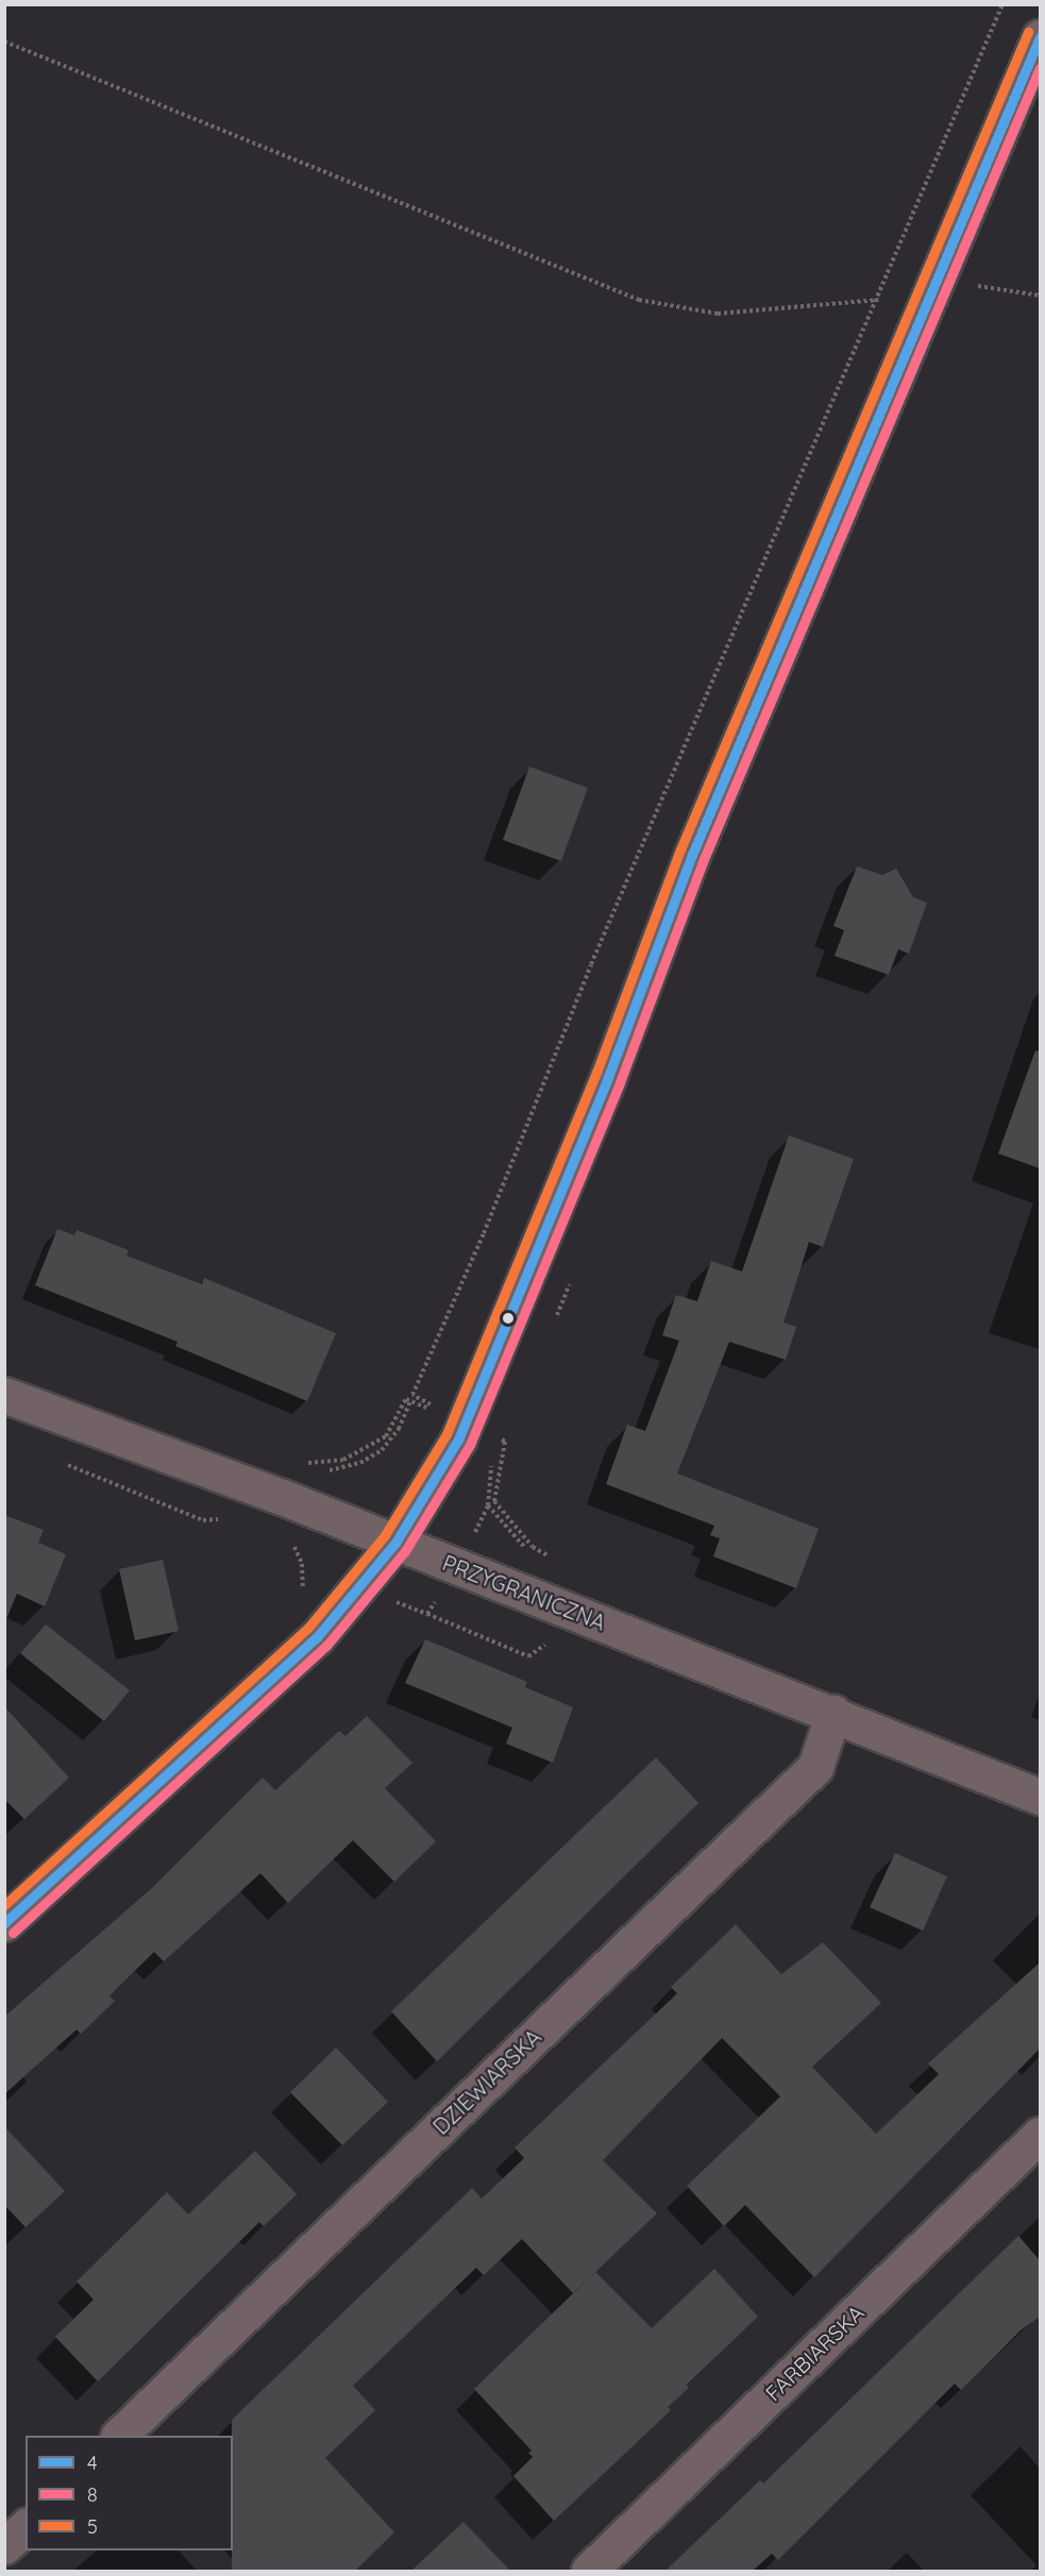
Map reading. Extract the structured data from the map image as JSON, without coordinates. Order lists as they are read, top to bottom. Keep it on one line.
{"streets":{"street":["PRZYGRANICZNA","DZIEWIARSKA","FARBIARSKA"]},"crossings":[["PRZYGRANICZNA","DZIEWIARSKA"]],"lines":["transit line 5","transit line 4","transit line 8"],"legend":["4","8","5"]}
